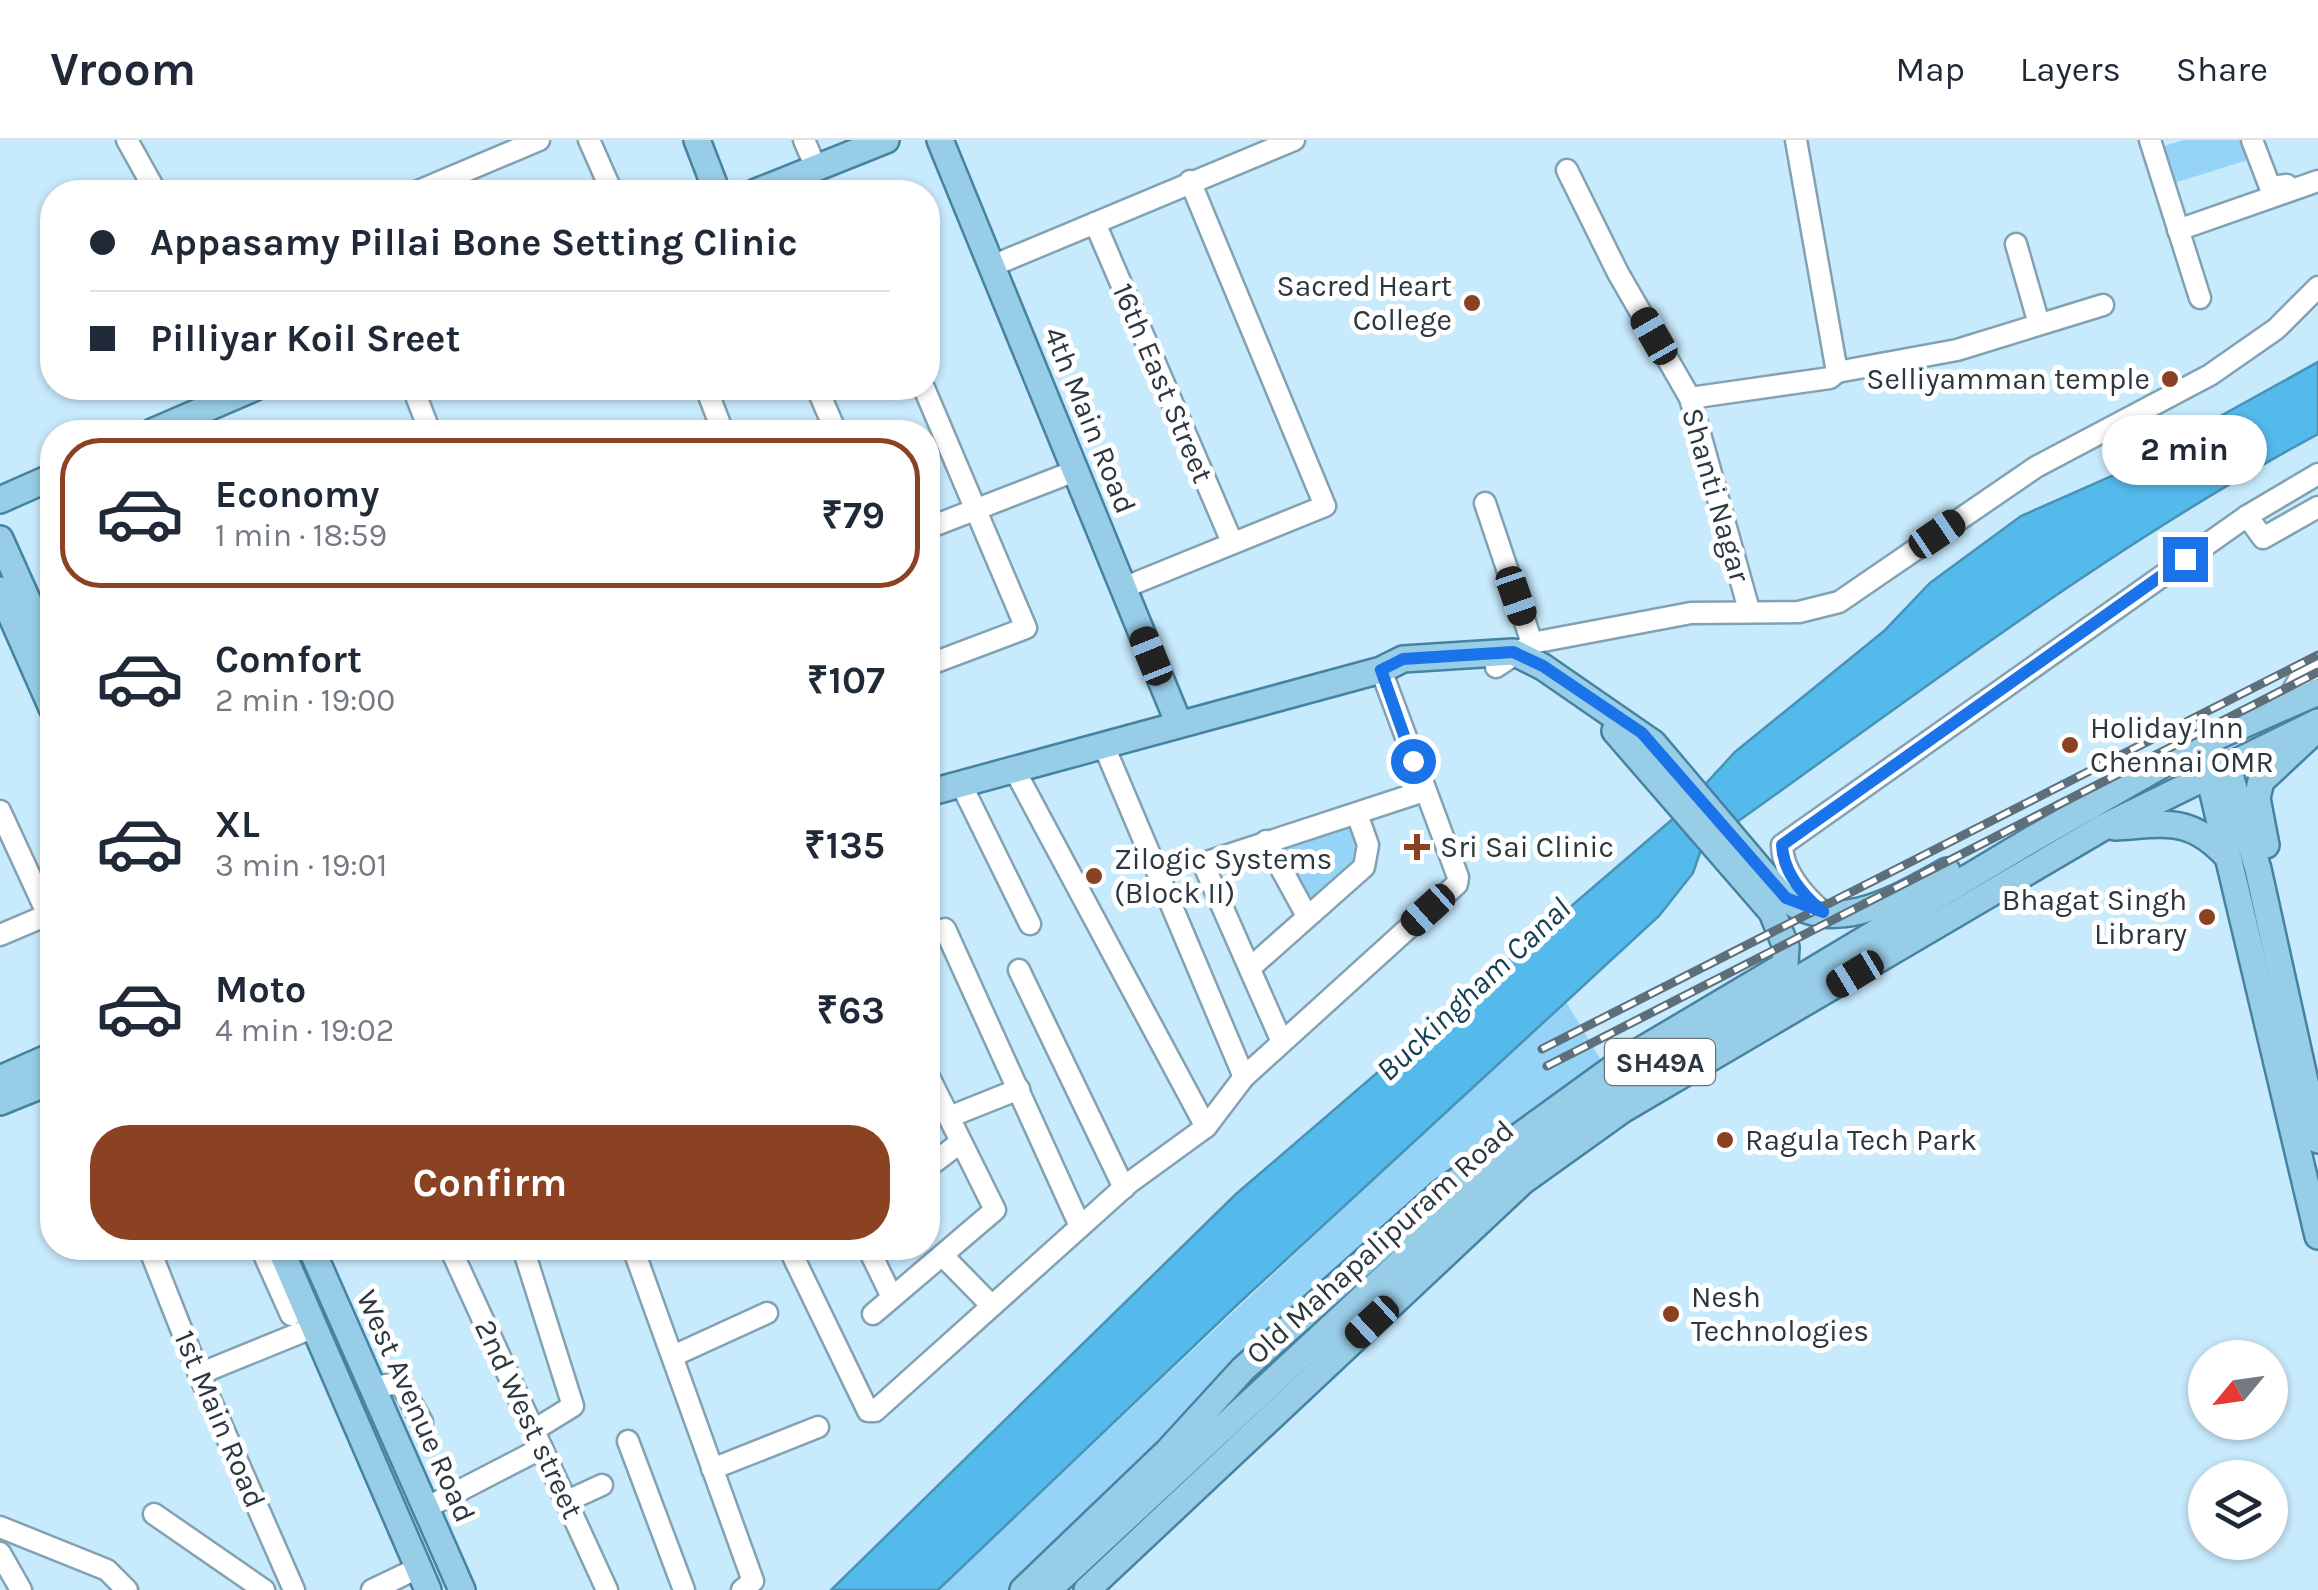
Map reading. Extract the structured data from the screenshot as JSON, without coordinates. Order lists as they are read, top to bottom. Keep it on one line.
{"streets":{"main road":["4th Main Road","SH49A","Old Mahapalipuram Road","West Avenue Road"],"street":["16th East Street","Shanti Nagar","1st Main Road","2nd West street"]},"crossings":[["SH49A","Old Mahapalipuram Road"]],"water":["Buckingham Canal"],"places":{"other":["Sacred Heart College","Selliyamman temple","Holiday Inn Chennai OMR","Zilogic Systems (Block II)","Bhagat Singh Library","Ragula Tech Park","Nesh Technologies"],"health":["Sri Sai Clinic"]},"north":"bottom left","page":{"header":"Vroom","nav":["Map","Layers","Share"],"banner":["Appasamy Pillai Bone Setting Clinic","Pilliyar Koil Sreet"],"bubble":"2 min","list":[{"name":"Economy","note":"1 min · 18:59","value":"₹79"},{"name":"Comfort","note":"2 min · 19:00","value":"₹107"},{"name":"XL","note":"3 min · 19:01","value":"₹135"},{"name":"Moto","note":"4 min · 19:02","value":"₹63"}],"buttons":"Confirm"}}
